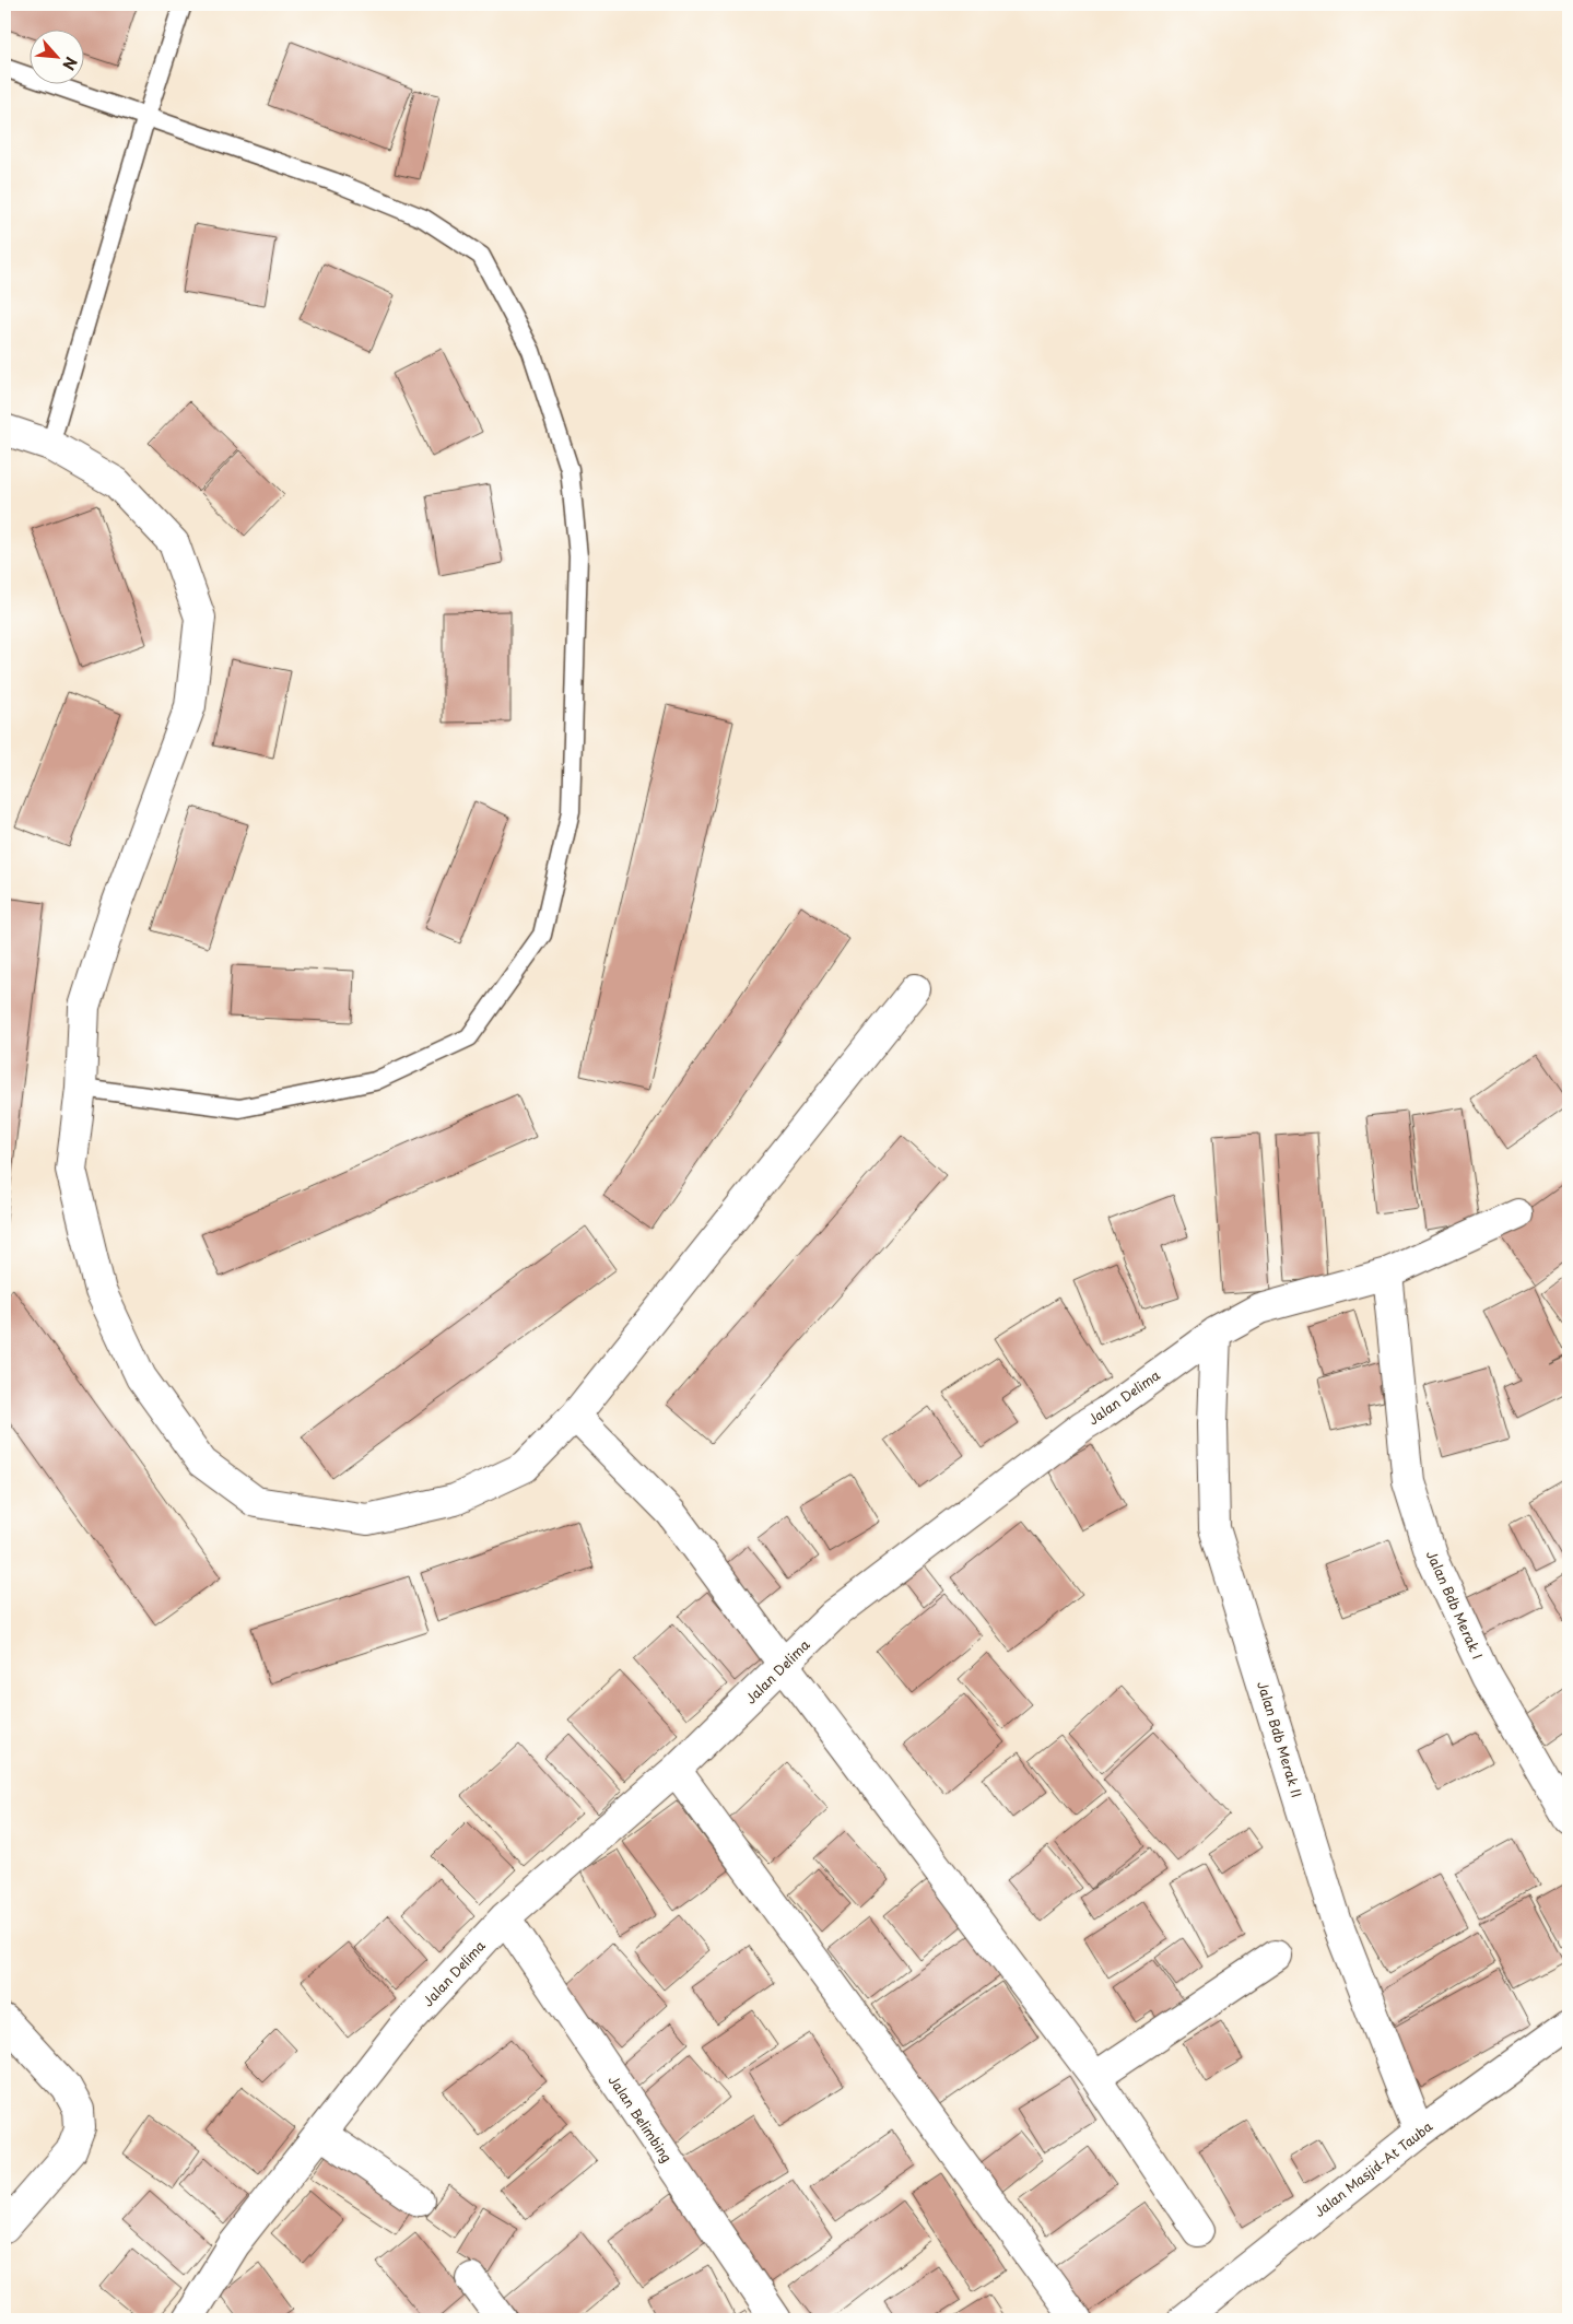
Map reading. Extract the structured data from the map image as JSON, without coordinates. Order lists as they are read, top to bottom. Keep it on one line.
{"streets":{"street":["Jalan Delima","Jalan Bdb Merak I","Jalan Bdb Merak II","Jalan Belimbing","Jalan Masjid-At Tauba"]},"crossings":[["Jalan Delima","Jalan Bdb Merak I"],["Jalan Delima","Jalan Bdb Merak II"],["Jalan Delima","Jalan Belimbing"],["Jalan Bdb Merak II","Jalan Masjid-At Tauba"]],"north":"bottom right"}
